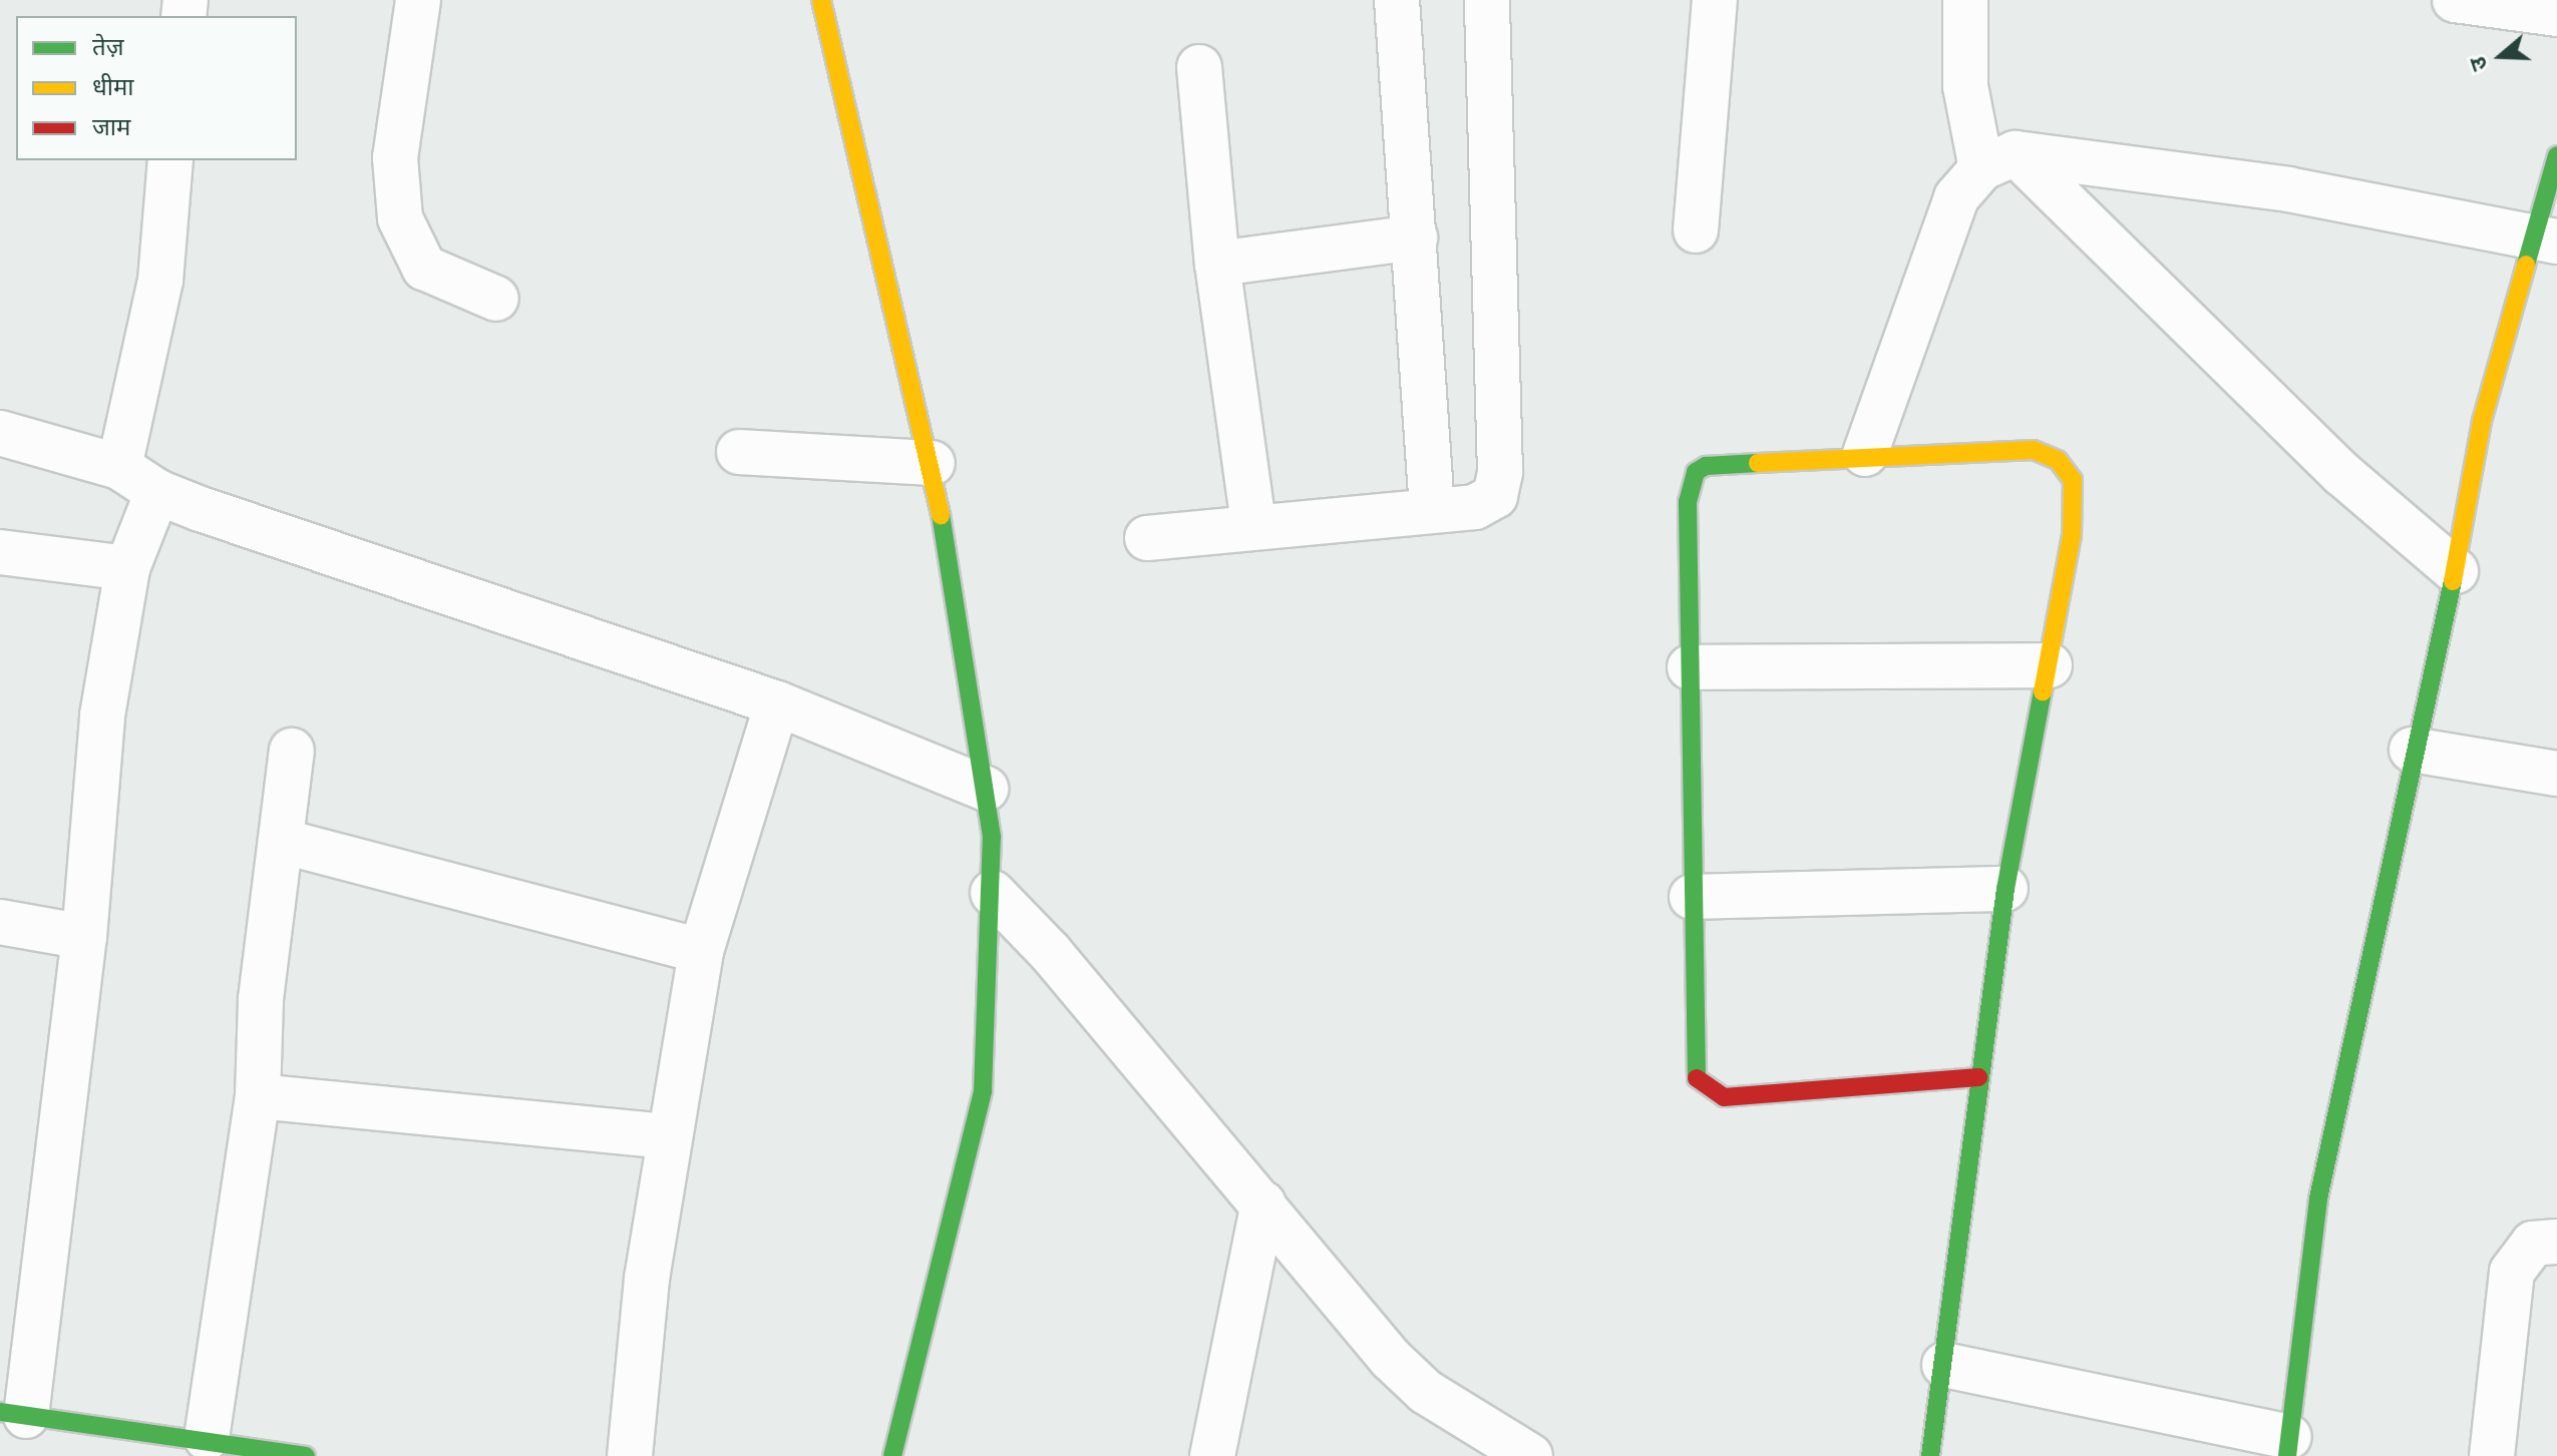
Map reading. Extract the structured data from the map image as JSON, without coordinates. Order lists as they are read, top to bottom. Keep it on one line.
{"legend":["तेज़","धीमा","जाम"],"north":"left"}
